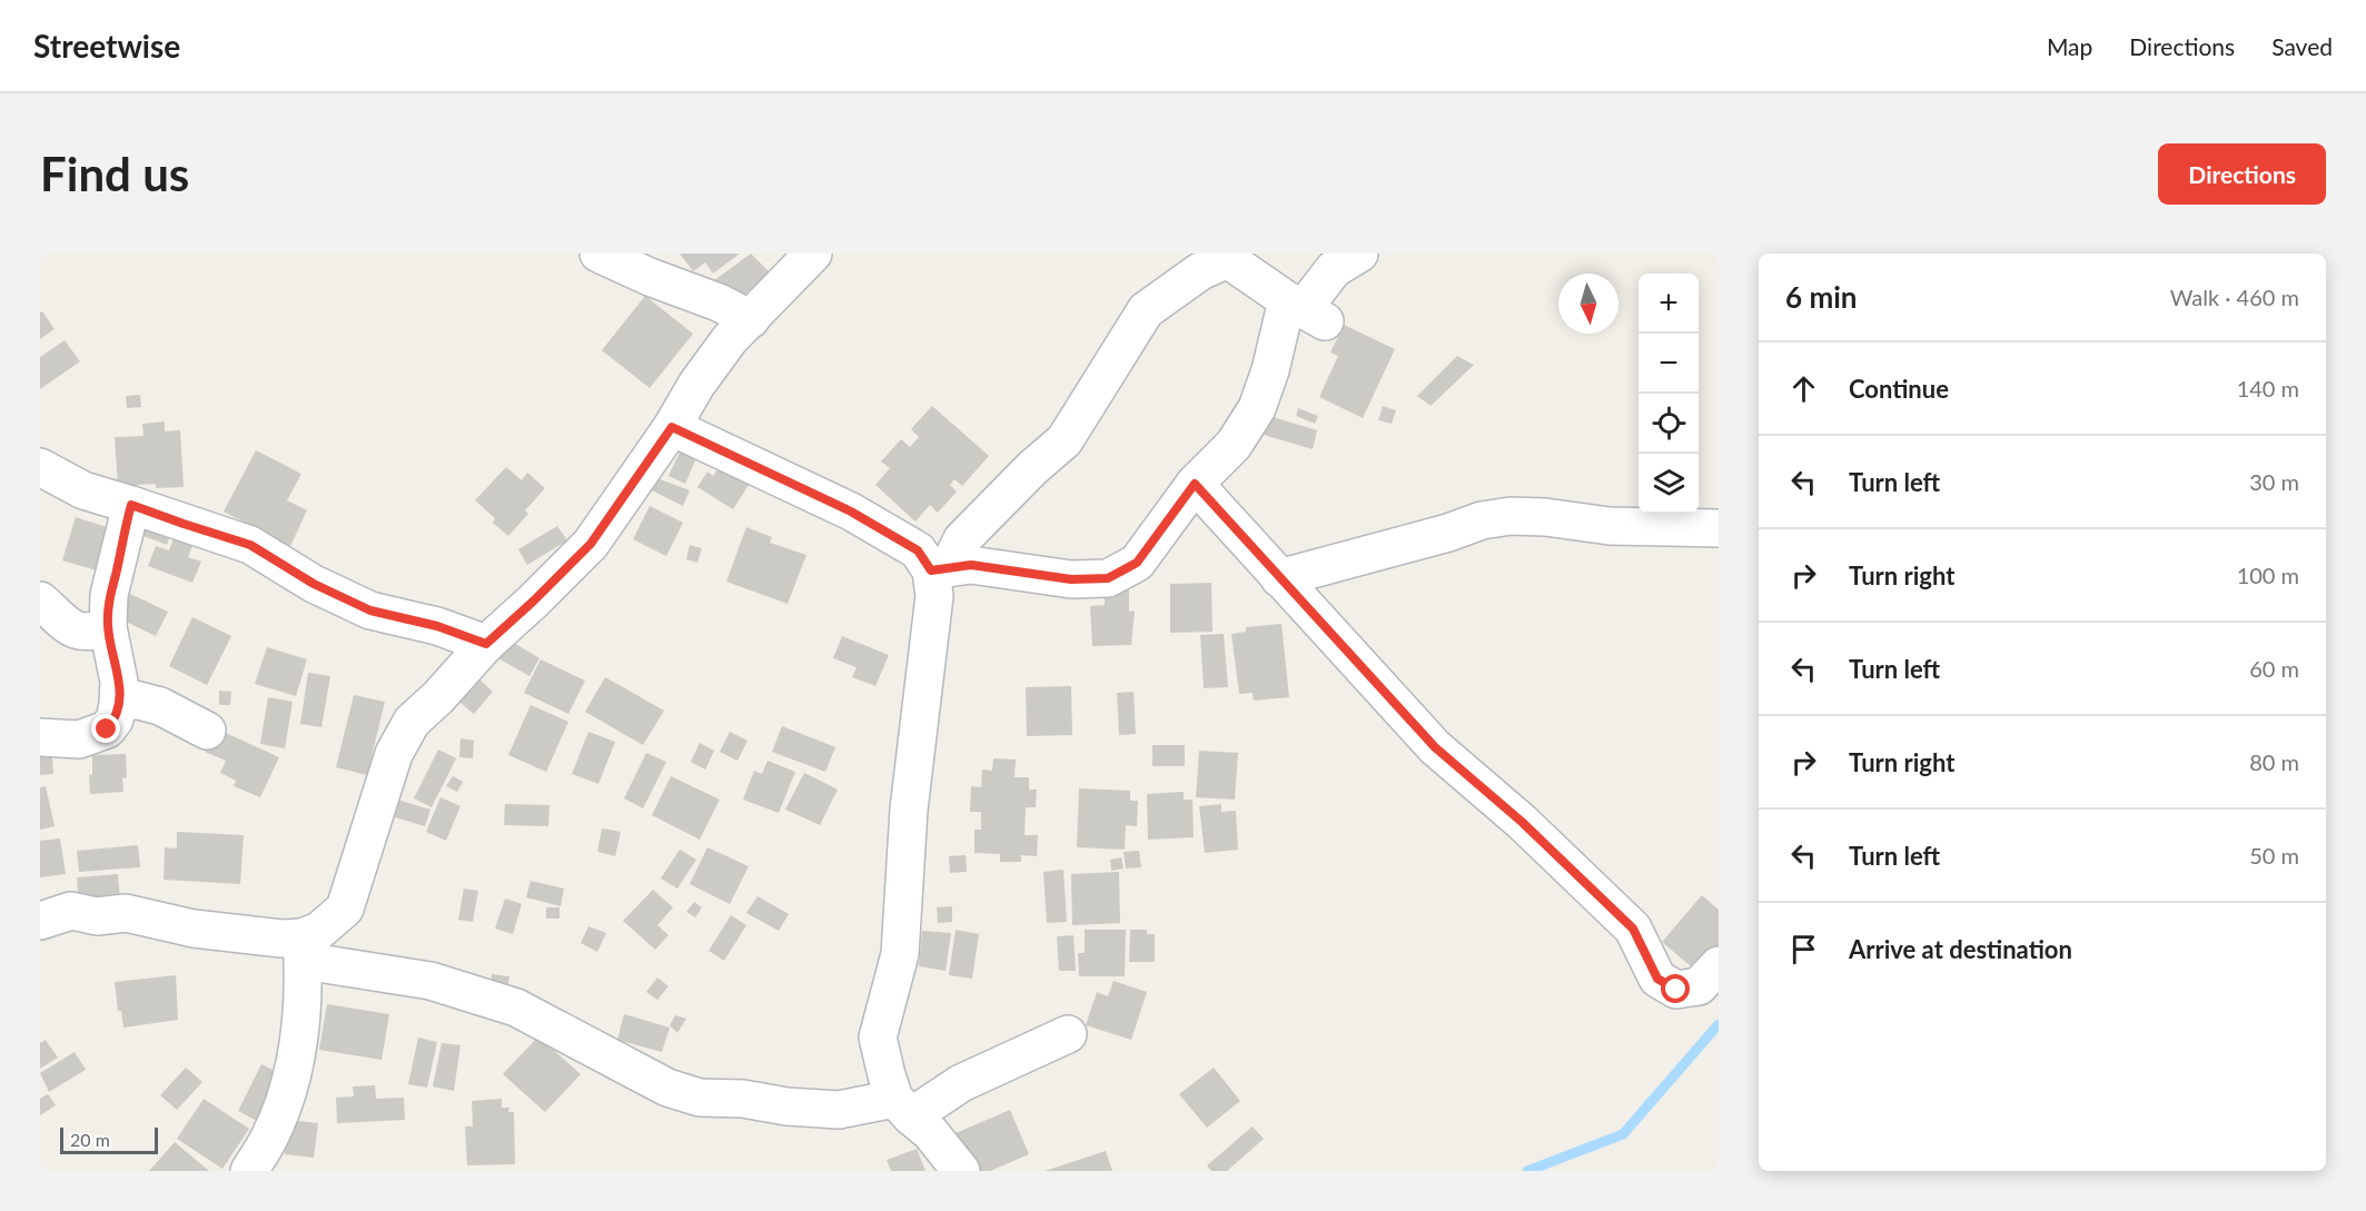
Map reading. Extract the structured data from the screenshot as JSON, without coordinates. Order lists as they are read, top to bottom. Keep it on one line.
{"scale_bar":"20 m","north":"bottom","page":{"header":"Streetwise","nav":["Map","Directions","Saved"],"buttons":"Directions","title":"Find us","heading":["6 min","Walk · 460 m"],"map_buttons":["+","−"],"list":[["Continue","140 m"],["Turn left","30 m"],["Turn right","100 m"],["Turn left","60 m"],["Turn right","80 m"],["Turn left","50 m"],"Arrive at destination"],"scale":"20 m"}}
